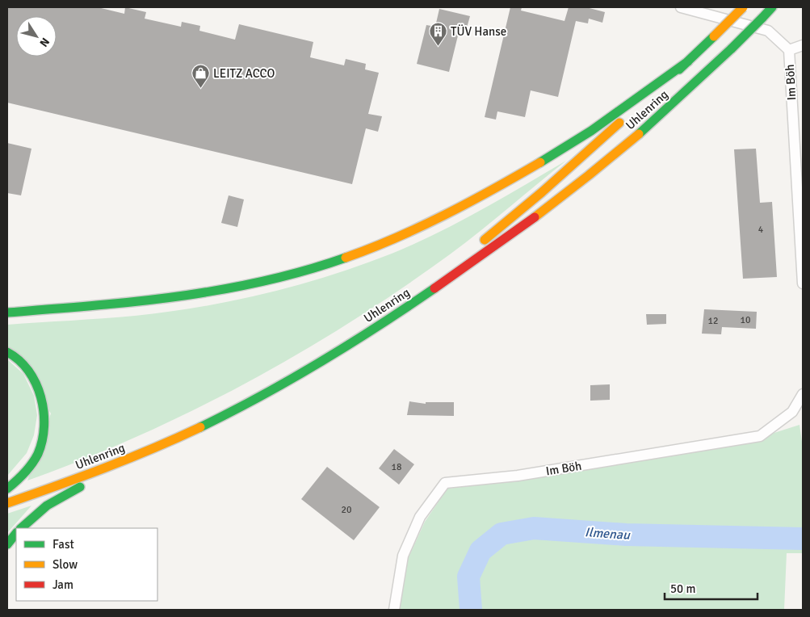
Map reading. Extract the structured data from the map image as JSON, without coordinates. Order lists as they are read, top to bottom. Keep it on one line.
{"streets":{"highway":["Uhlenring"],"street":["Im Böh"]},"water":["Ilmenau"],"places":{"building":["TÜV Hanse"],"shop":["LEITZ ACCO"]},"house_numbers":["4","10","12","18","20"],"legend":["Fast","Slow","Jam"],"scale_bar":"50 m","north":"bottom right"}
